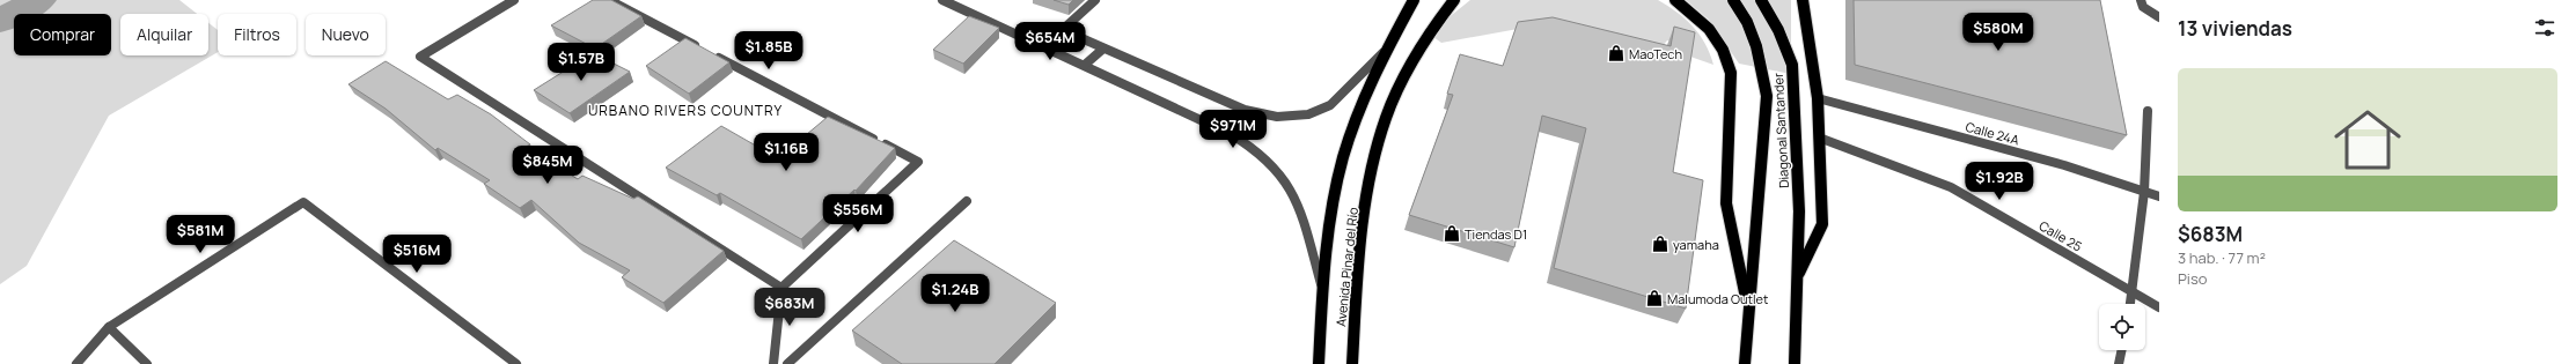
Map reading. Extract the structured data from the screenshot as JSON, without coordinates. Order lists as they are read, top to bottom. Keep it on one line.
{"streets":{"main road":["Diagonal Santander","Avenida Pinar del Río"],"street":["Calle 24A","Calle 25"]},"districts":["URBANO RIVERS COUNTRY"],"places":{"shop":["MaoTech","Tiendas D1","yamaha","Malumoda Outlet"]},"page":{"heading":"13 viviendas","price":["$580M","$654M","$1.85B","$1.57B","$971M","$1.16B","$845M","$1.92B","$556M","$581M","$516M","$1.24B","$683M"],"chip":["Comprar","Alquilar","Filtros","Nuevo"],"list":[{"name":"$683M","note":"3 hab. · 77 m² · Piso"}]}}
